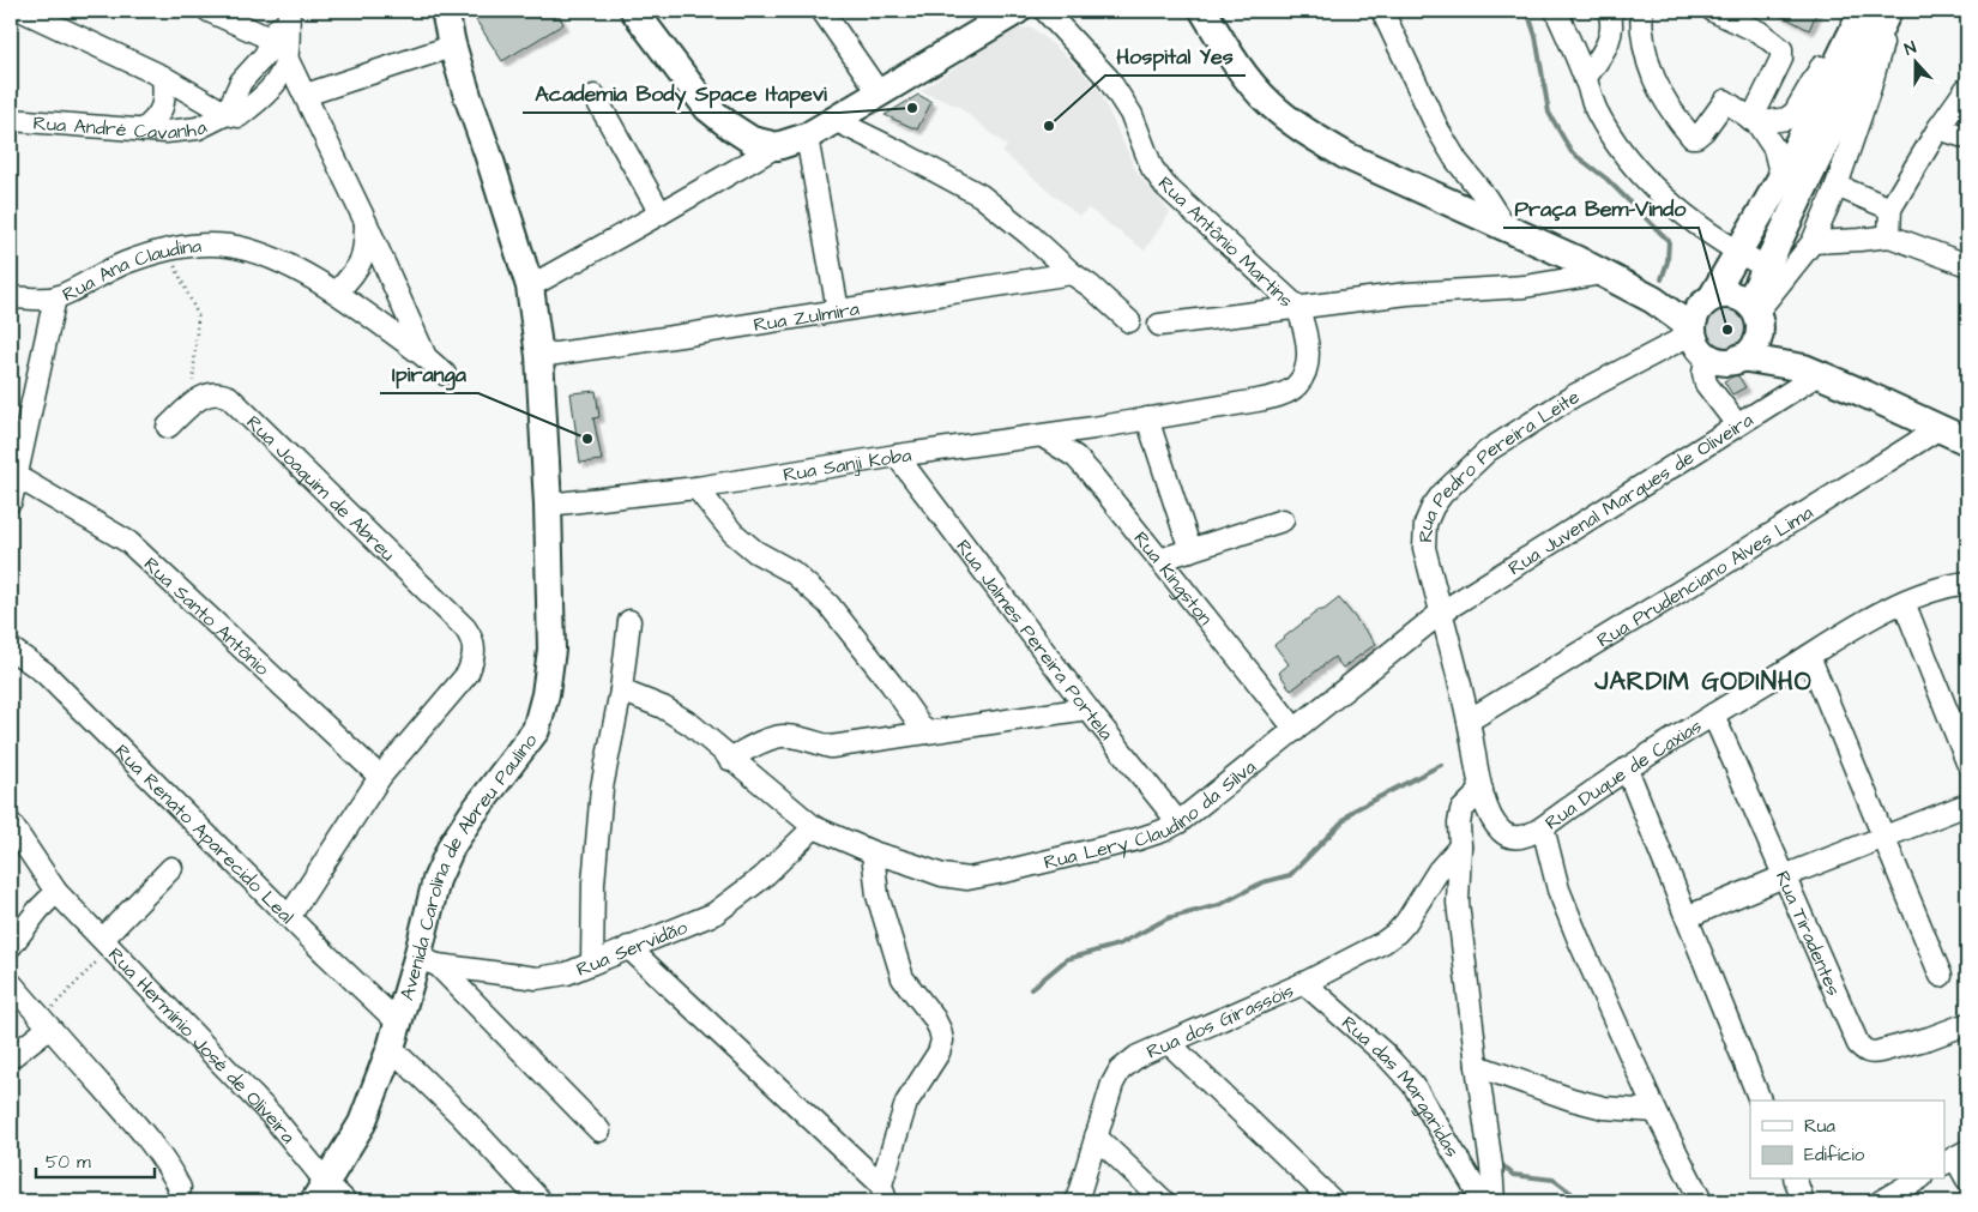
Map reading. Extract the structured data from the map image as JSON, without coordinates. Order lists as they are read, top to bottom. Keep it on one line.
{"streets":{"main road":["Avenida Carolina de Abreu Paulino"],"street":["Rua André Cavanha","Rua Antônio Martins","Rua Ana Claudina","Rua Zulmira","Rua Sanji Koba","Rua Pedro Pereira Leite","Rua Joaquim de Abreu","Rua Juvenal Marques de Oliveira","Rua Prudenciano Alves Lima","Rua Kingston","Rua Santo Antônio","Rua Jalmes Pereira Portela","Rua Duque de Caxias","Rua Lery Claudino da Silva","Rua Renato Aparecido Leal","Rua Tiradentes","Rua Servidão","Rua dos Girassóis","Rua Hermínio José de Oliveira","Rua das Margaridas"]},"crossings":[["Rua André Cavanha","Rua Ana Claudina"],["Rua Antônio Martins","Rua Sanji Koba"],["Rua Ana Claudina","Rua Santo Antônio"],["Rua Zulmira","Avenida Carolina de Abreu Paulino"],["Rua Sanji Koba","Rua Kingston"],["Rua Sanji Koba","Rua Jalmes Pereira Portela"],["Rua Sanji Koba","Avenida Carolina de Abreu Paulino"],["Rua Pedro Pereira Leite","Rua Juvenal Marques de Oliveira"],["Rua Pedro Pereira Leite","Rua Prudenciano Alves Lima"],["Rua Pedro Pereira Leite","Rua Duque de Caxias"],["Rua Pedro Pereira Leite","Rua Lery Claudino da Silva"],["Rua Joaquim de Abreu","Rua Santo Antônio"],["Rua Juvenal Marques de Oliveira","Rua Lery Claudino da Silva"],["Rua Kingston","Rua Lery Claudino da Silva"],["Rua Jalmes Pereira Portela","Rua Lery Claudino da Silva"],["Rua Duque de Caxias","Rua Tiradentes"],["Rua Lery Claudino da Silva","Rua Servidão"],["Rua Renato Aparecido Leal","Avenida Carolina de Abreu Paulino"],["Avenida Carolina de Abreu Paulino","Rua Servidão"],["Avenida Carolina de Abreu Paulino","Rua Hermínio José de Oliveira"],["Rua dos Girassóis","Rua das Margaridas"]],"districts":["JARDIM GODINHO"],"places":["Academia Body Space Itapevi","Hospital Yes","Praça Bem-Vindo","Ipiranga"],"legend":["Rua","Edifício"],"scale_bar":"50 m","north":"top"}
